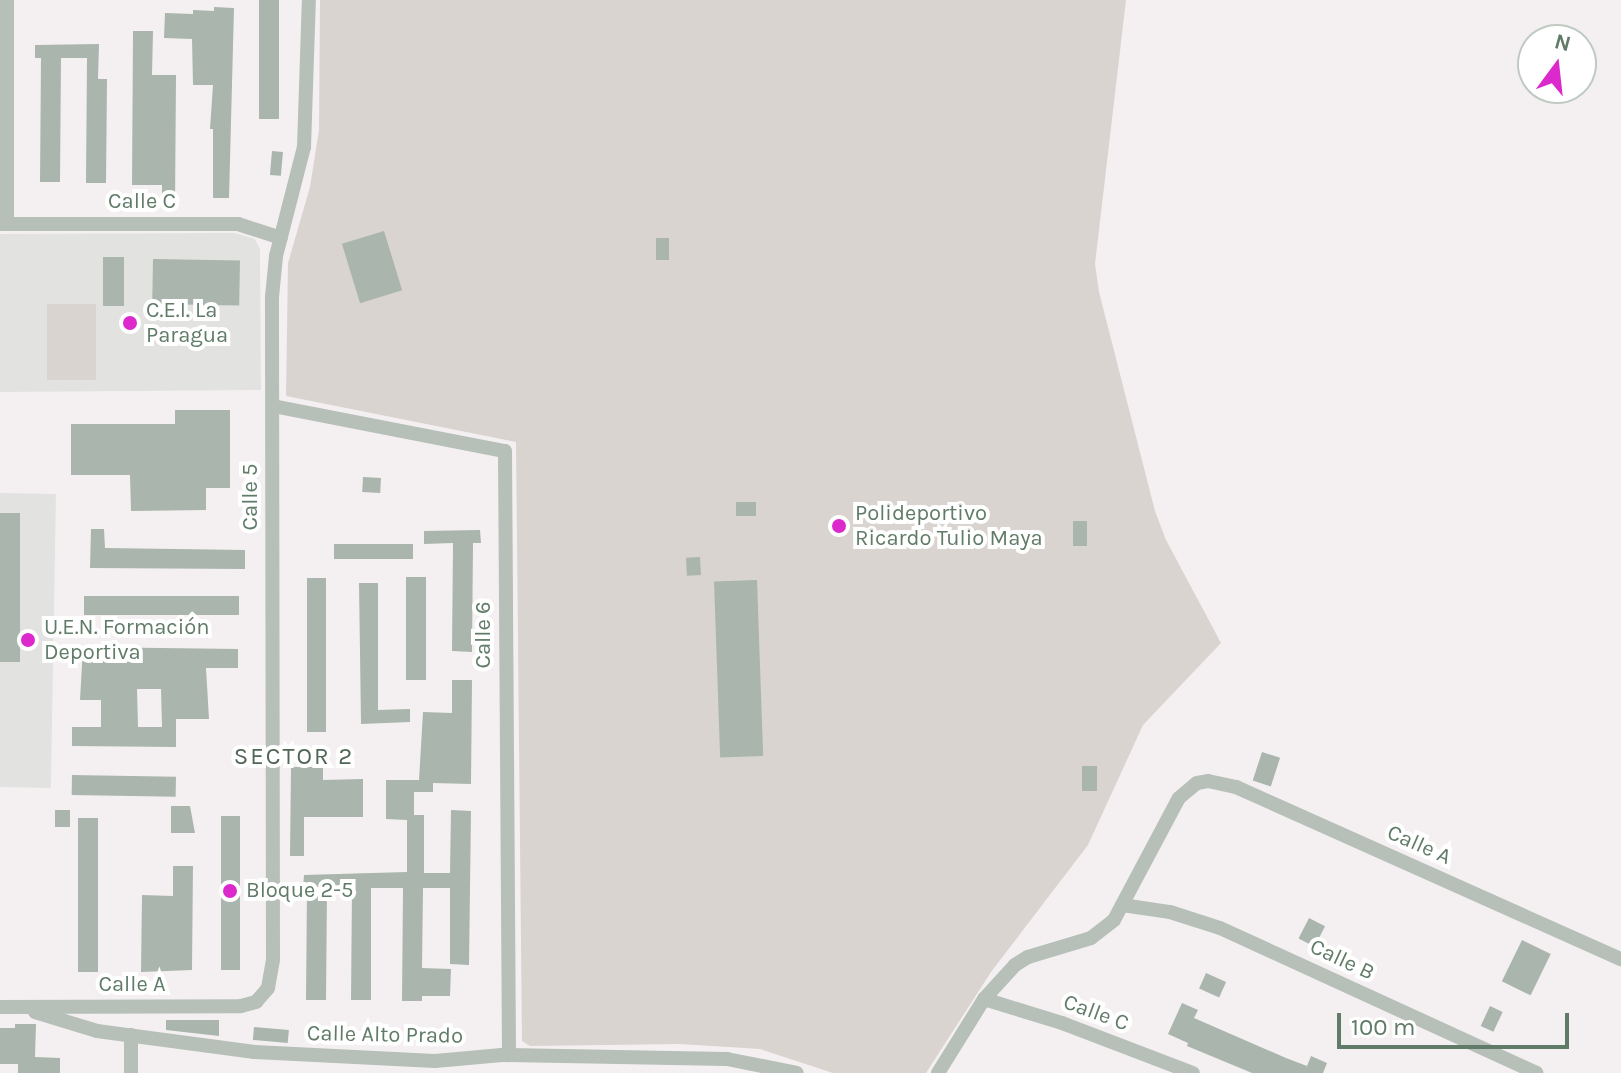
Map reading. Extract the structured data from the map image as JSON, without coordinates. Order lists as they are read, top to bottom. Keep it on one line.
{"streets":{"street":["Calle C","Calle 5","Calle 6","Calle A","Calle B","Calle Alto Prado"]},"crossings":[["Calle C","Calle 5"],["Calle 5","Calle 6"],["Calle 5","Calle A"],["Calle 6","Calle Alto Prado"],["Calle A","Calle B"],["Calle A","Calle Alto Prado"]],"districts":["SECTOR 2"],"places":["C.E.I. La Paragua","Polideportivo Ricardo Tulio Maya","U.E.N. Formación Deportiva","Bloque 2-5"],"scale_bar":"100 m","north":"top"}
